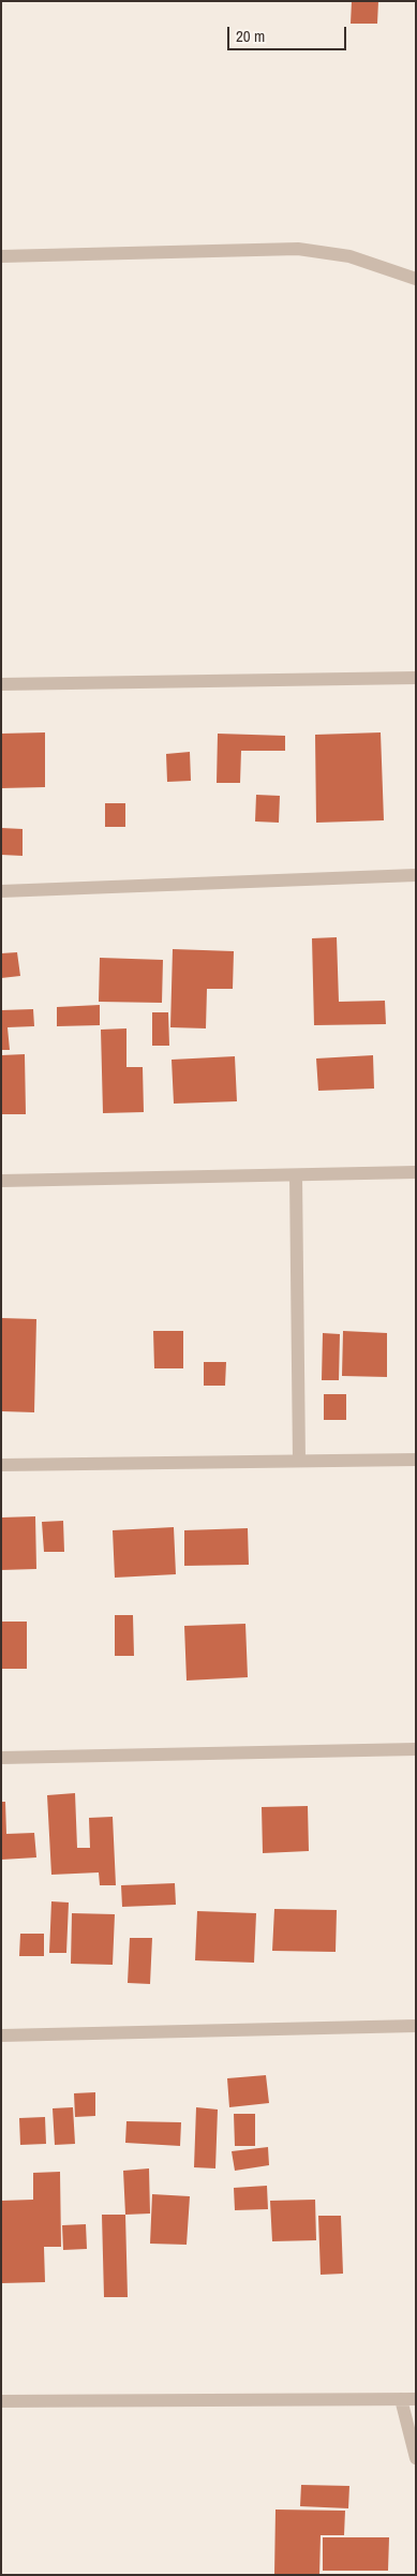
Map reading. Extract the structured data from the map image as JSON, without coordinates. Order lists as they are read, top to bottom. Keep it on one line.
{"scale_bar":"20 m"}
